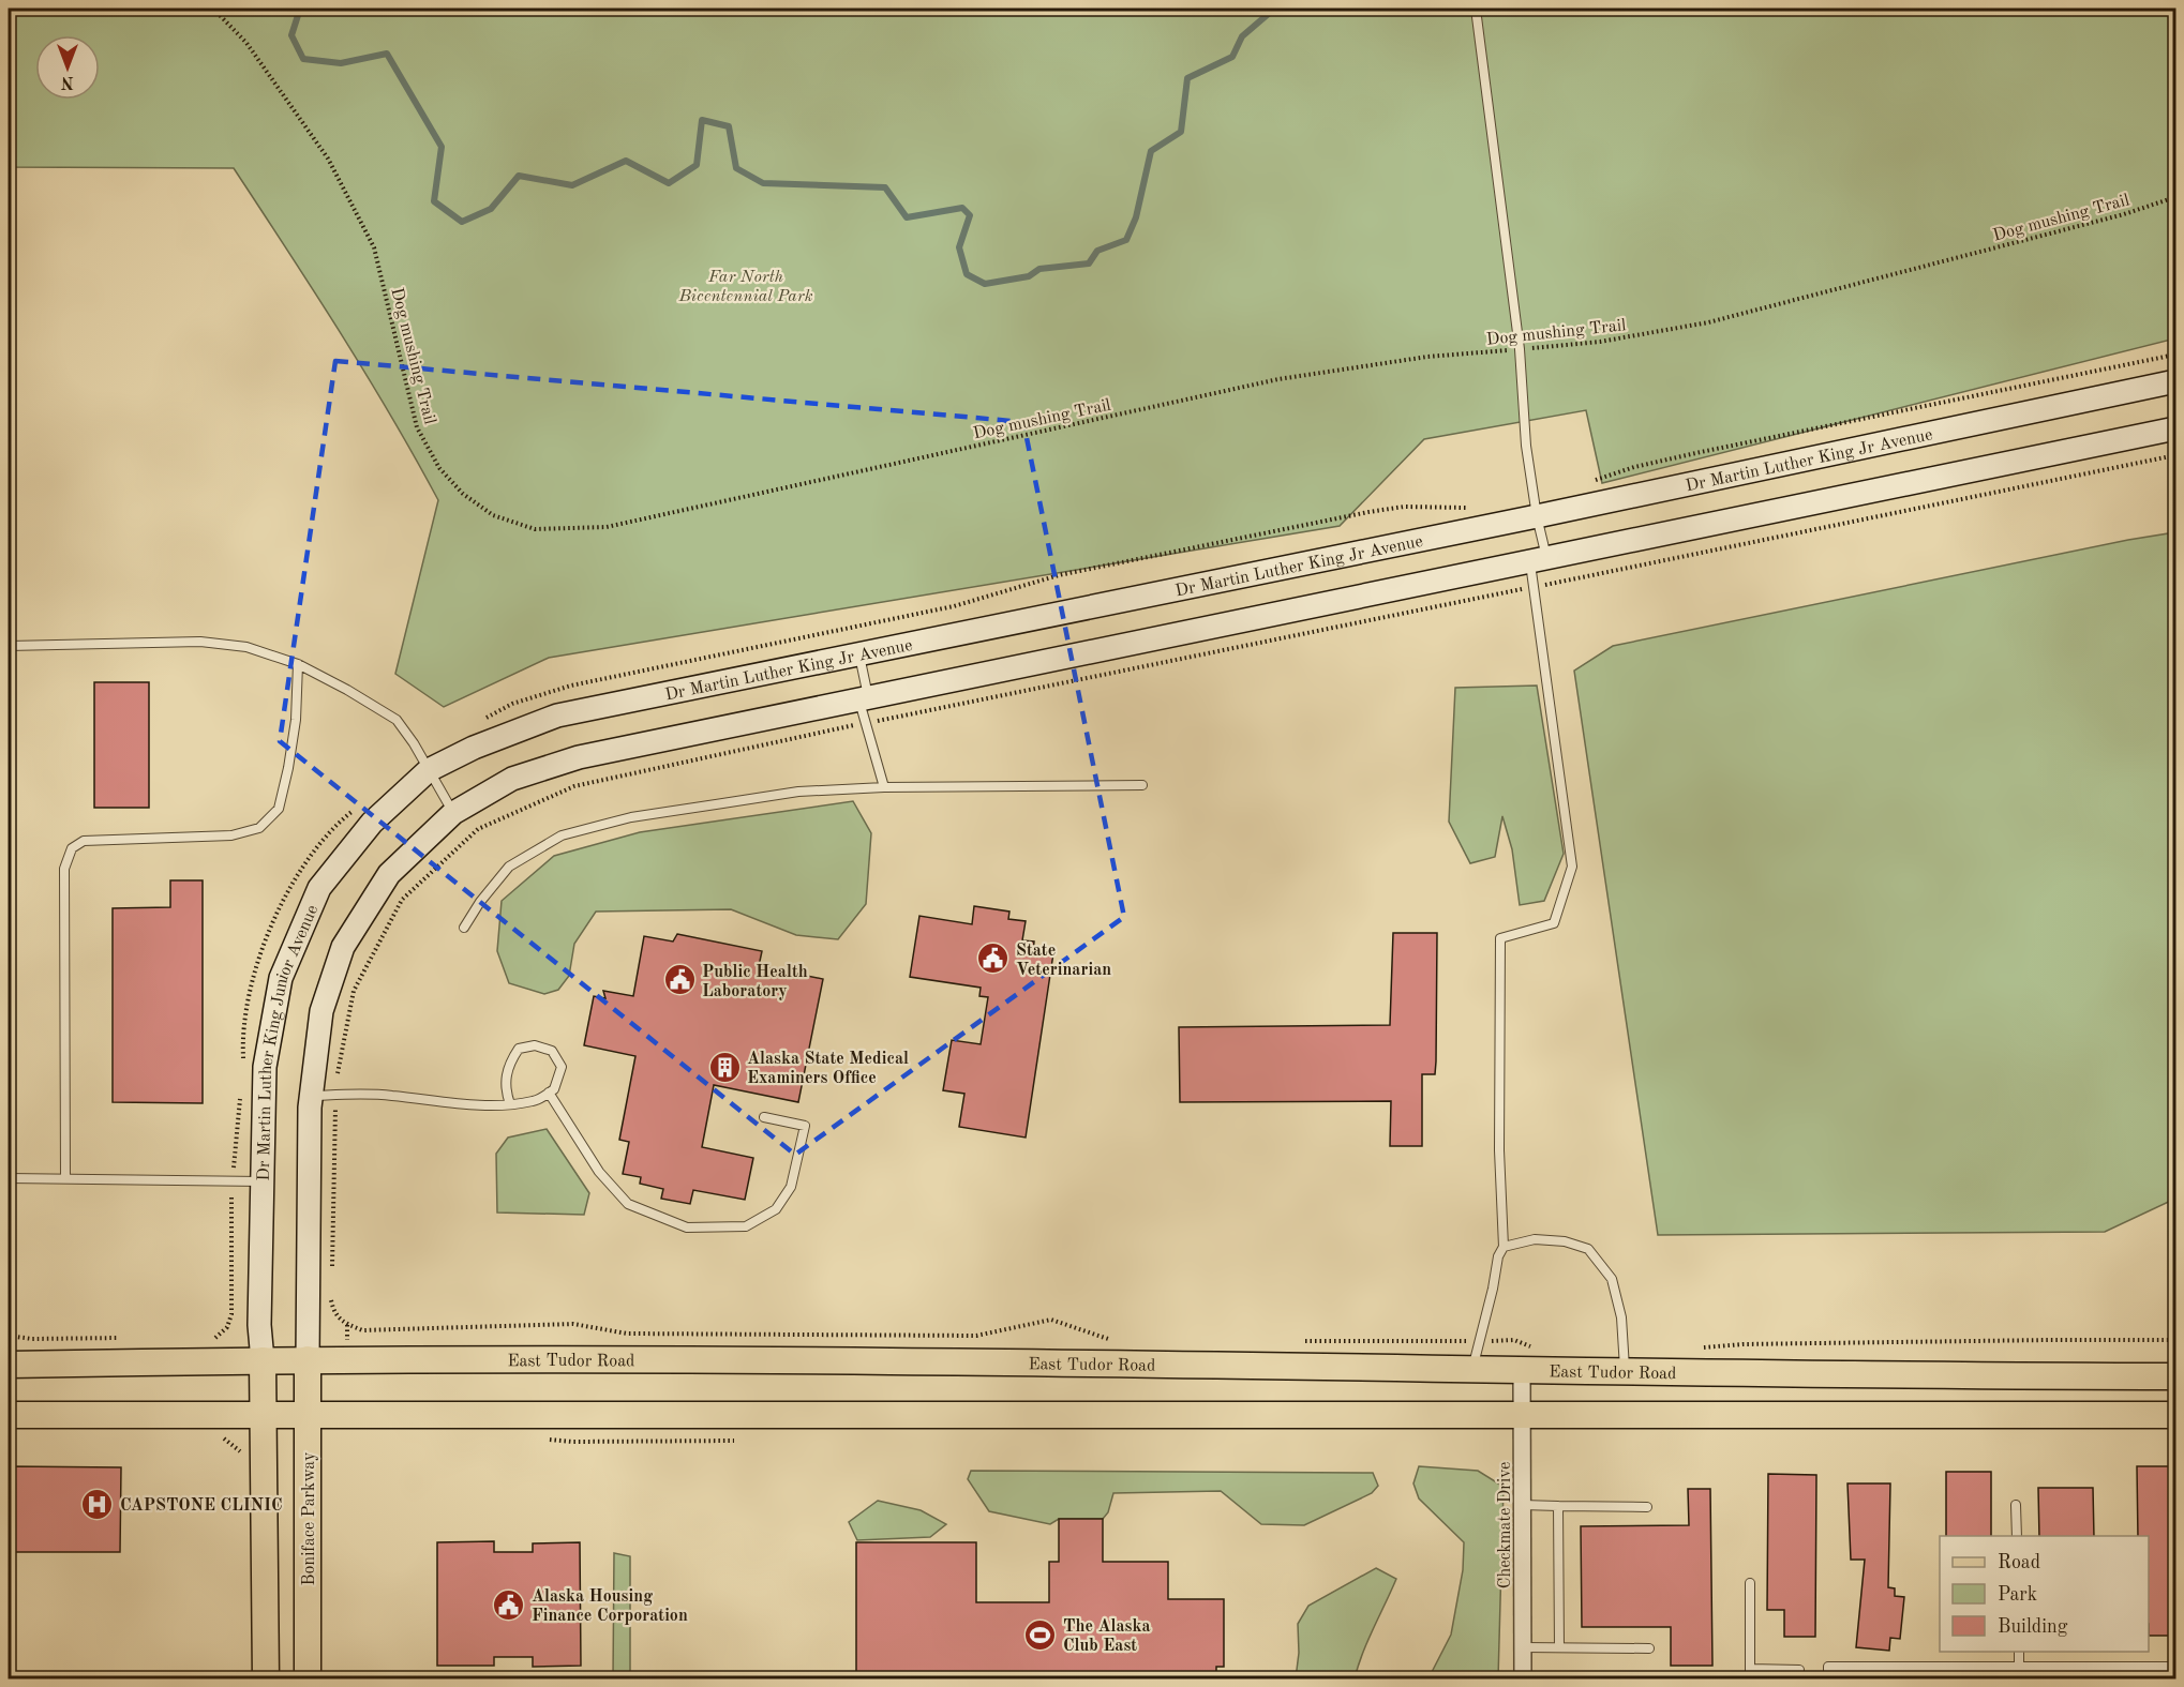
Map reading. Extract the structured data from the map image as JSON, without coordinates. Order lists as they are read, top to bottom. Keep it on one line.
{"streets":{"main road":["East Tudor Road","Boniface Parkway"],"street":["Dr Martin Luther King Jr Avenue","Dr Martin Luther King Junior Avenue","Checkmate Drive"],"path":["Dog mushing Trail"]},"crossings":[["Dr Martin Luther King Jr Avenue","Dr Martin Luther King Junior Avenue"],["Dr Martin Luther King Junior Avenue","East Tudor Road"],["Dr Martin Luther King Junior Avenue","Boniface Parkway"],["East Tudor Road","Boniface Parkway"],["East Tudor Road","Checkmate Drive"]],"parks":["Far North Bicentennial Park"],"places":{"public building":["State Veterinarian","Public Health Laboratory","Alaska Housing Finance Corporation"],"building":["Alaska State Medical Examiners Office"],"hospital":["CAPSTONE CLINIC"],"sports":["The Alaska Club East"]},"legend":["Road","Park","Building"],"north":"bottom"}
